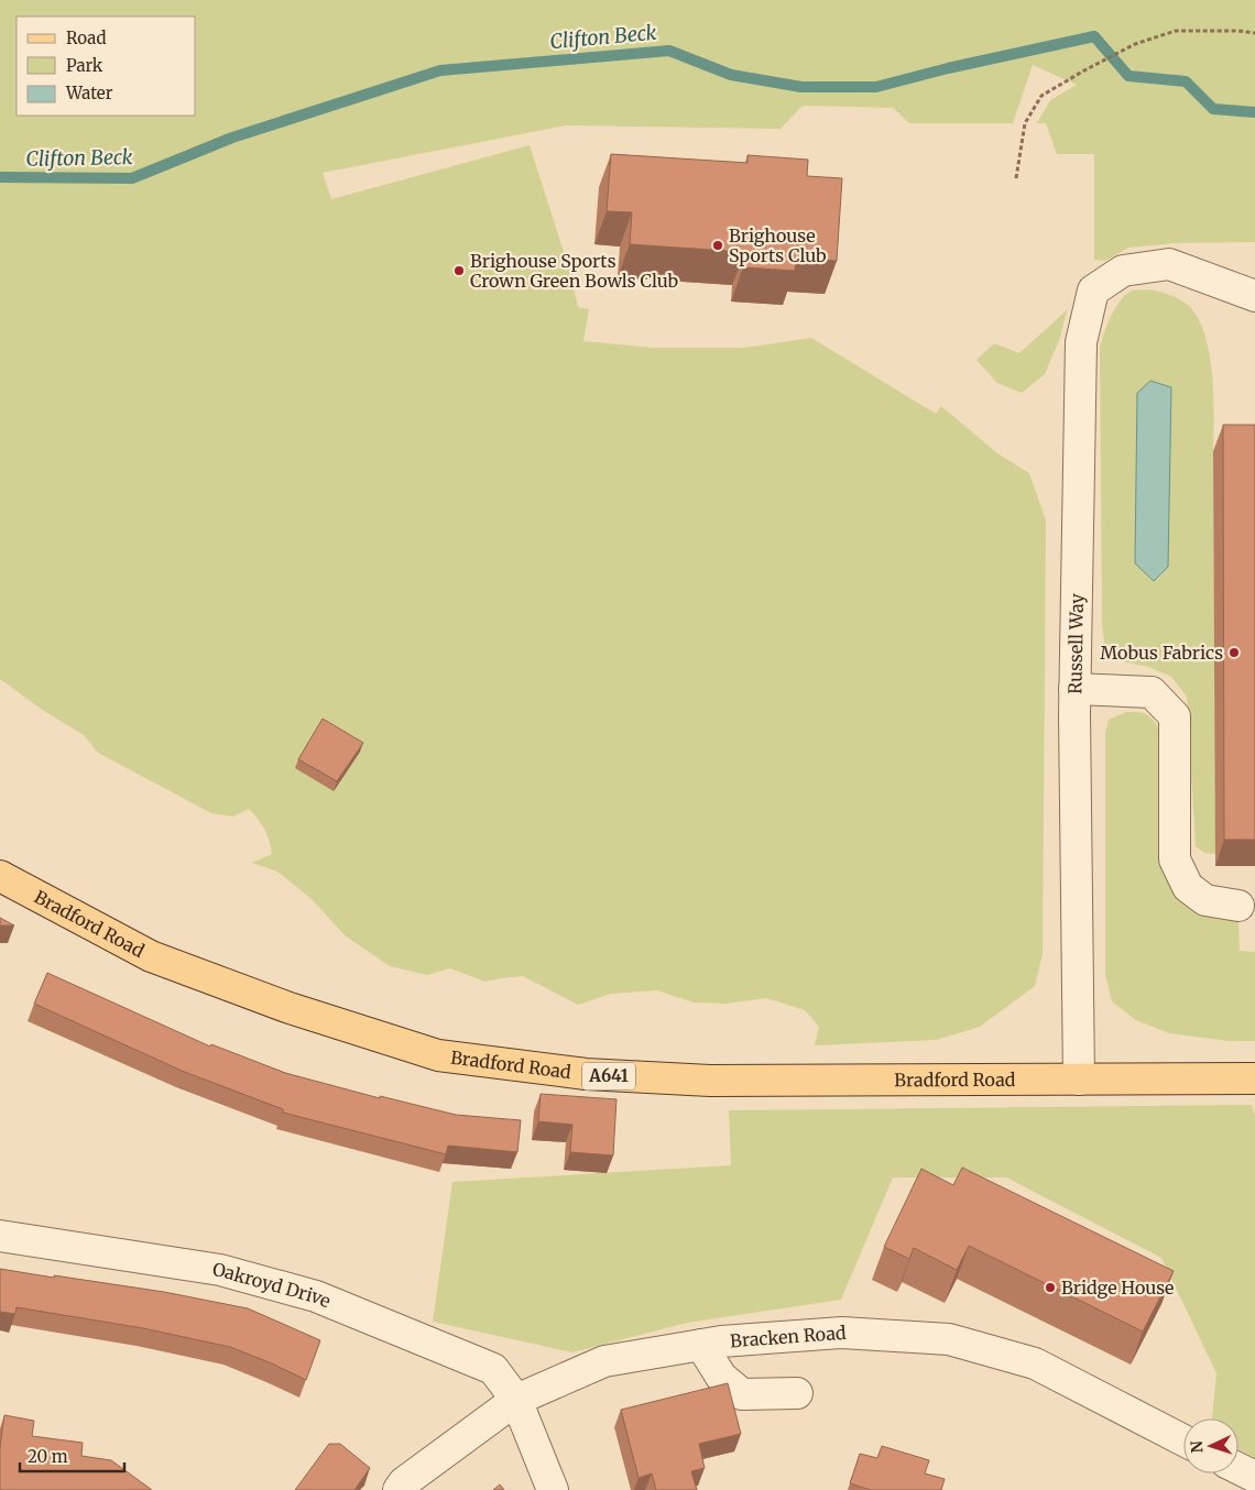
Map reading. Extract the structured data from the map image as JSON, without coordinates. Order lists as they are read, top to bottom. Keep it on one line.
{"streets":{"main road":["Bradford Road","A641"],"street":["Russell Way","Oakroyd Drive","Bracken Road"]},"crossings":[["Russell Way","Bradford Road"],["Oakroyd Drive","Bracken Road"]],"water":["Clifton Beck"],"places":["Brighouse Sports Club","Brighouse Sports Crown Green Bowls Club","Mobus Fabrics","Bridge House"],"legend":["Road","Park","Water"],"scale_bar":"20 m","north":"left"}
